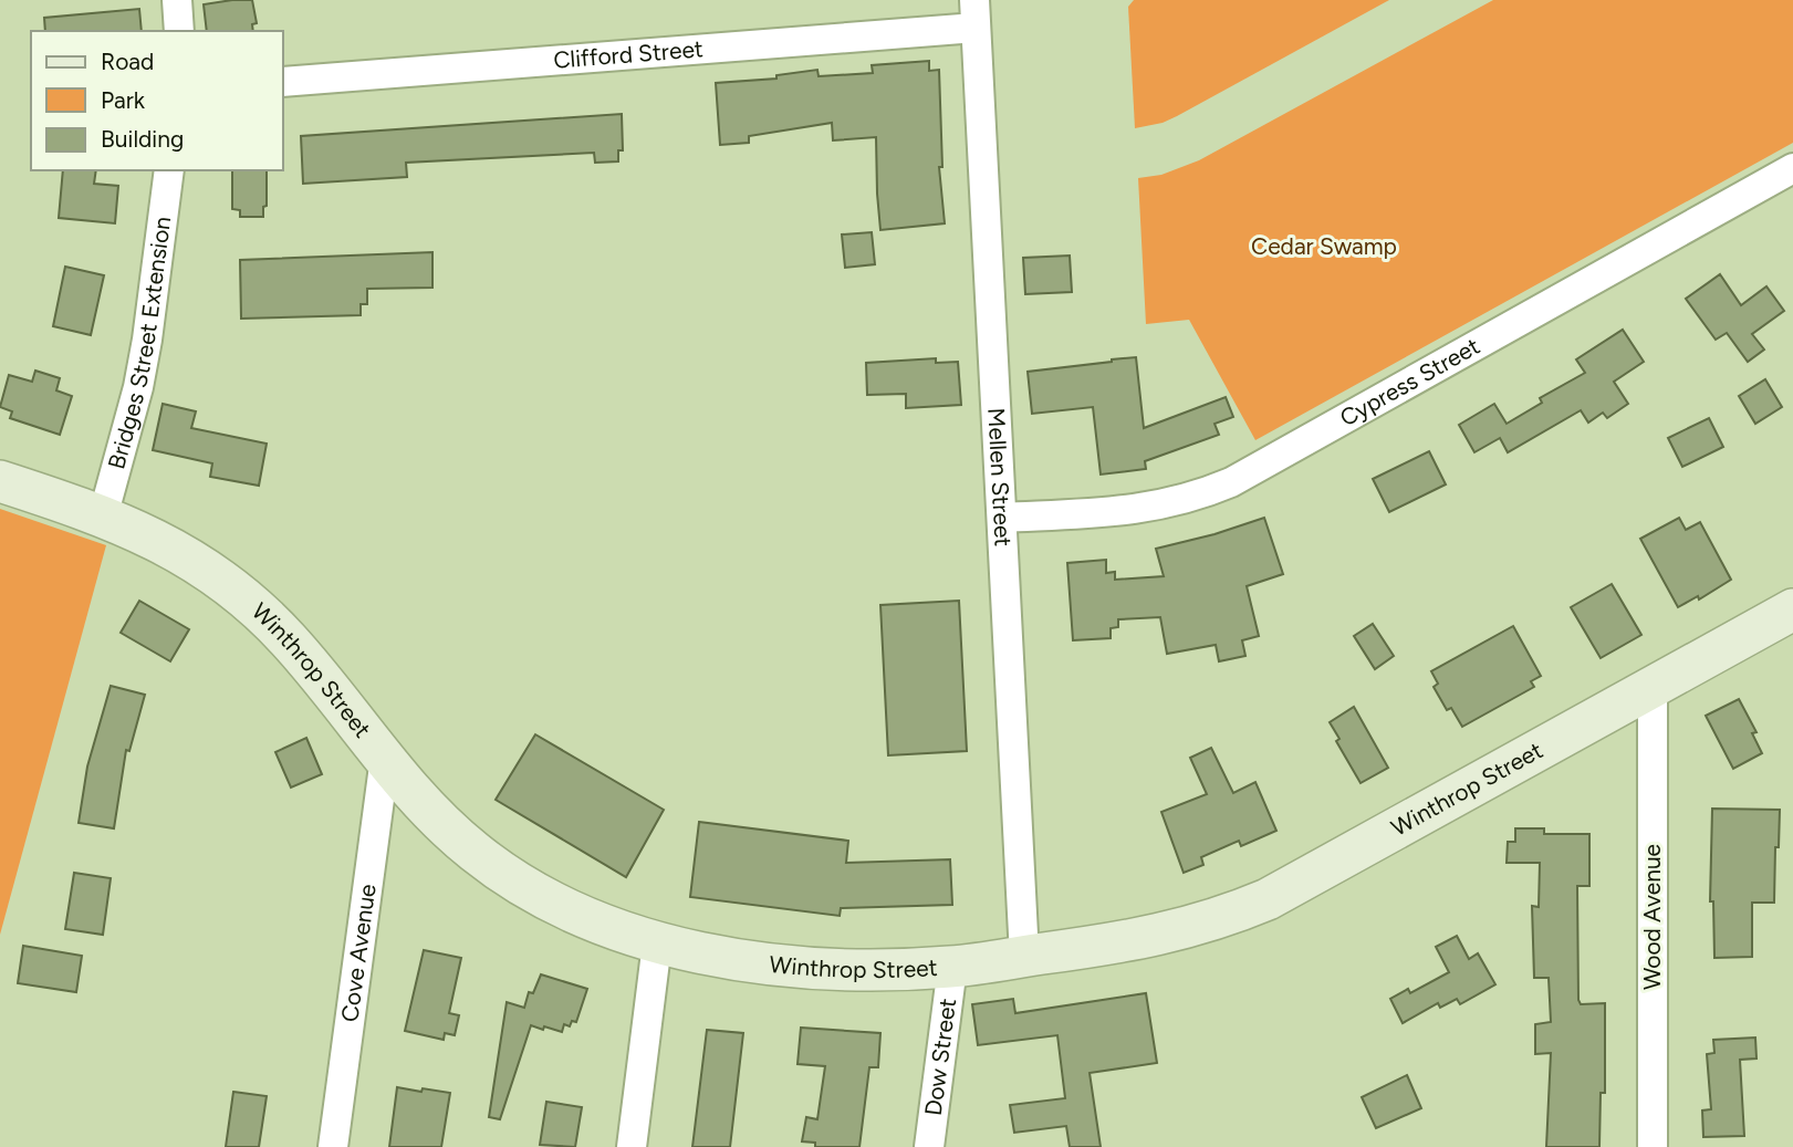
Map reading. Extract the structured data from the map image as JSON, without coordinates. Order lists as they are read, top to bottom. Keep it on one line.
{"streets":{"street":["Clifford Street","Bridges Street Extension","Cypress Street","Mellen Street","Winthrop Street","Wood Avenue","Cove Avenue","Dow Street"]},"crossings":[["Clifford Street","Mellen Street"],["Bridges Street Extension","Winthrop Street"],["Cypress Street","Mellen Street"],["Mellen Street","Winthrop Street"],["Winthrop Street","Wood Avenue"],["Winthrop Street","Cove Avenue"],["Winthrop Street","Dow Street"]],"parks":["Cedar Swamp"],"legend":["Road","Park","Building"]}
